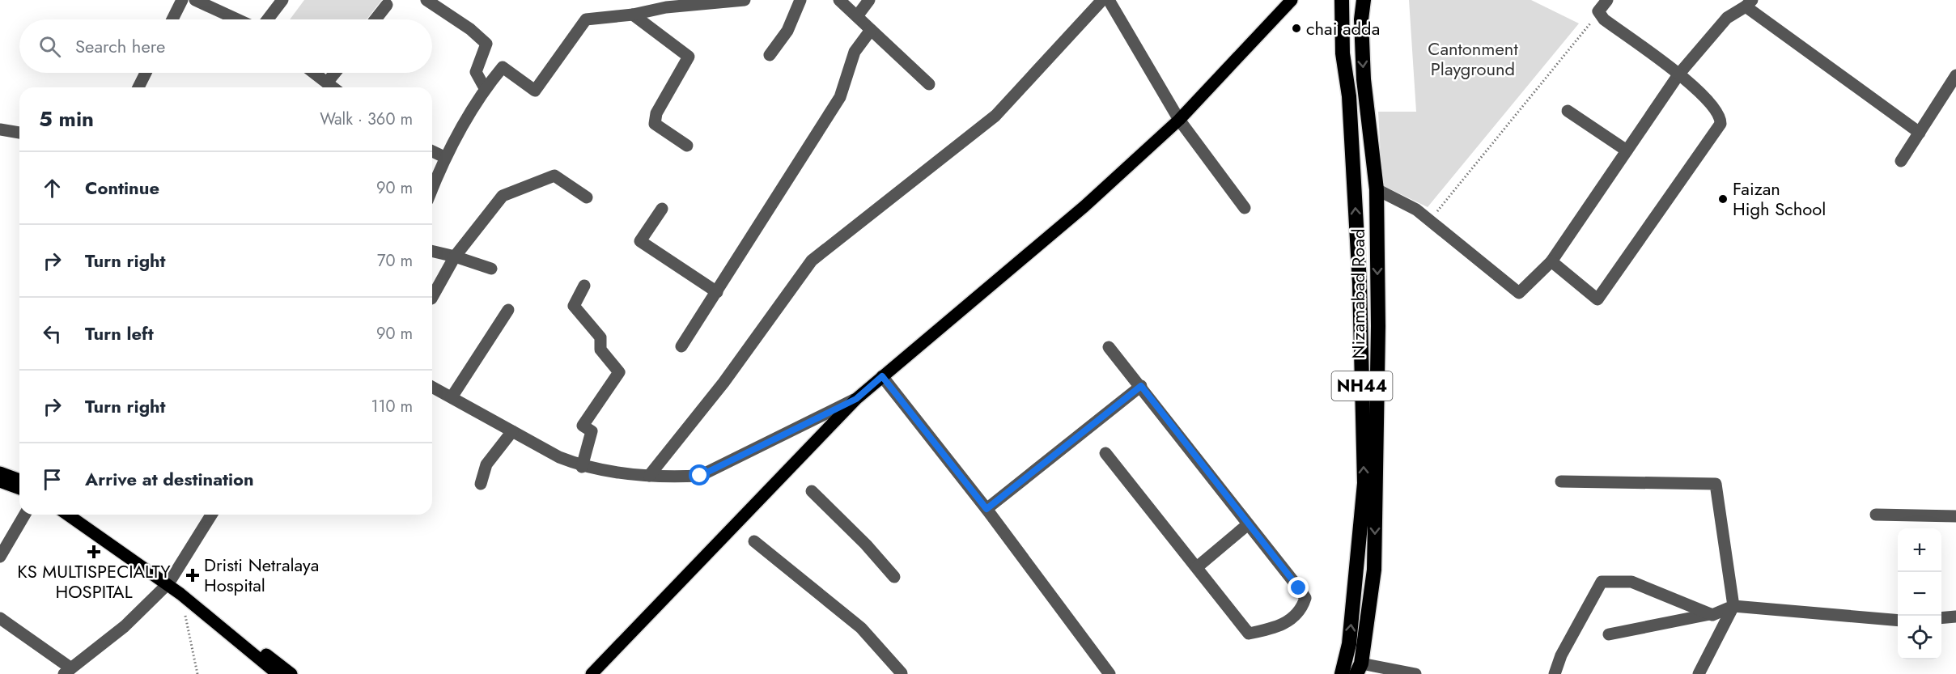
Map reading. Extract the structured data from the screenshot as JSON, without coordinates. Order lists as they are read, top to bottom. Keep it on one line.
{"streets":{"highway":["Nizamabad Road","NH44"]},"parks":["Cantonment Playground"],"places":{"other":["chai adda","Faizan High School"],"health":["KS MULTISPECIALTY HOSPITAL","Dristi Netralaya Hospital"]},"page":{"search":"Search here","heading":["5 min","Walk · 360 m"],"list":[["Continue","90 m"],["Turn right","70 m"],["Turn left","90 m"],["Turn right","110 m"],"Arrive at destination"],"map_buttons":["+","−"]}}
